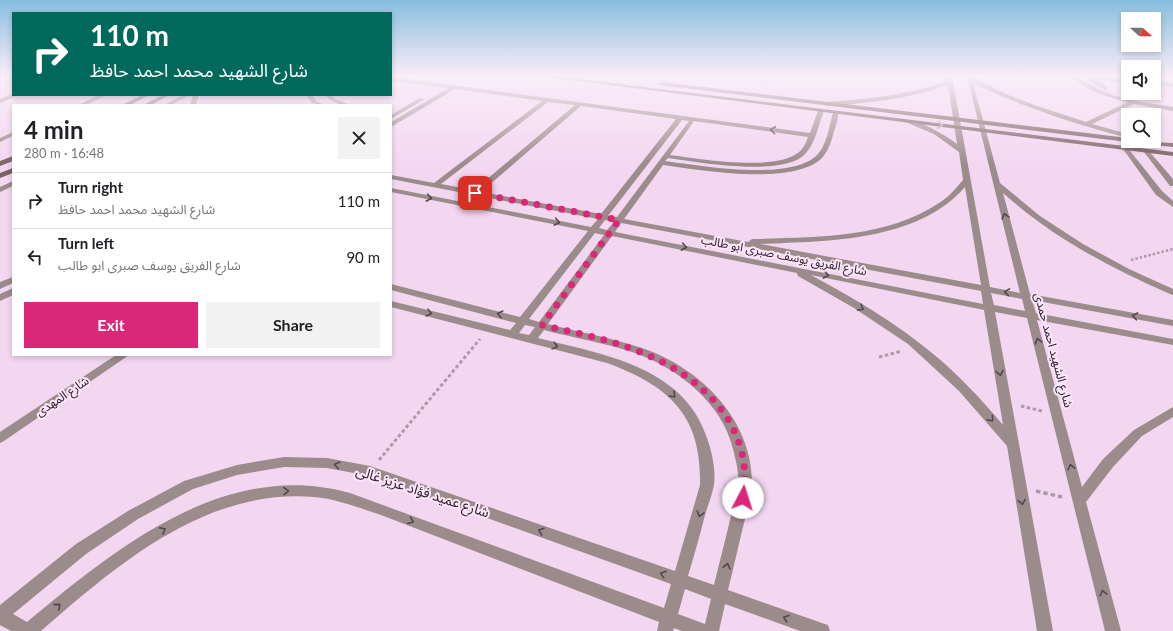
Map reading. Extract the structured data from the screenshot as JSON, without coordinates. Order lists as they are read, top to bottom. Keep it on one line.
{"streets":{"street":["شارع الفريق يوسف صبرى ابو طالب","شارع الشهيد احمد حمدى","شارع المهدى","شارع عميد فؤاد عزيز غالى"]},"crossings":[["شارع الفريق يوسف صبرى ابو طالب","شارع الشهيد احمد حمدى"]],"north":"right","page":{"turn":["110 m","شارع الشهيد محمد احمد حافظ"],"heading":["4 min","280 m · 16:48"],"list":[{"name":"Turn right","note":"شارع الشهيد محمد احمد حافظ","value":"110 m"},{"name":"Turn left","note":"شارع الفريق يوسف صبرى ابو طالب","value":"90 m"}],"buttons":["Exit","Share"]}}
